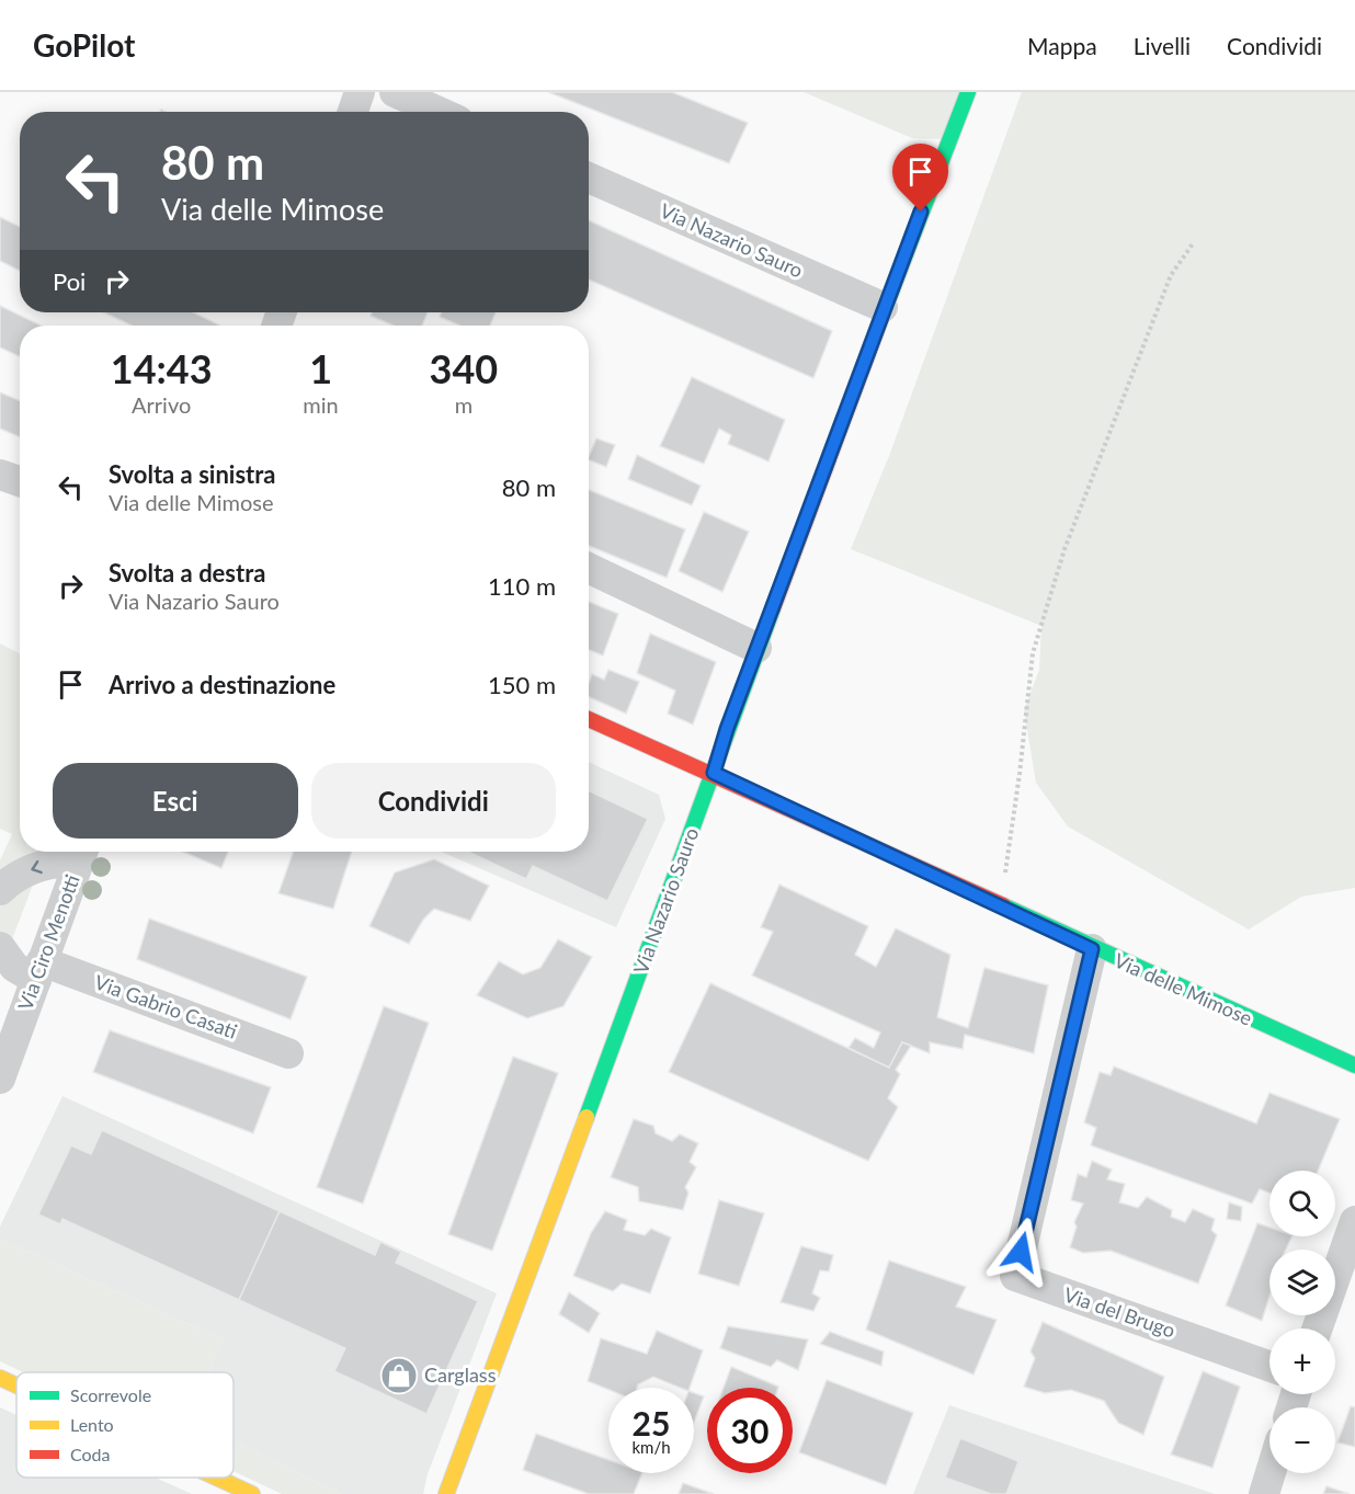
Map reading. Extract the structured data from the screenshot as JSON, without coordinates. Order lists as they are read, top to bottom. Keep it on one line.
{"streets":{"street":["Via Nazario Sauro","Via Ciro Menotti","Via delle Mimose","Via Gabrio Casati","Via del Brugo"]},"crossings":[["Via Nazario Sauro","Via delle Mimose"],["Via Ciro Menotti","Via Gabrio Casati"],["Via delle Mimose","Via del Brugo"]],"places":{"shop":["Carglass"]},"legend":["Scorrevole","Lento","Coda"],"page":{"header":"GoPilot","nav":["Mappa","Livelli","Condividi"],"turn":["80 m","Via delle Mimose"],"then":"Poi","eta":["14:43","Arrivo","1","min","340","m"],"list":[{"name":"Svolta a sinistra","note":"Via delle Mimose","value":"80 m"},{"name":"Svolta a destra","note":"Via Nazario Sauro","value":"110 m"},{"name":"Arrivo a destinazione","value":"150 m"}],"buttons":["Esci","Condividi"],"map_buttons":["+","−"],"speed":"25 km/h","limit":"30"}}
